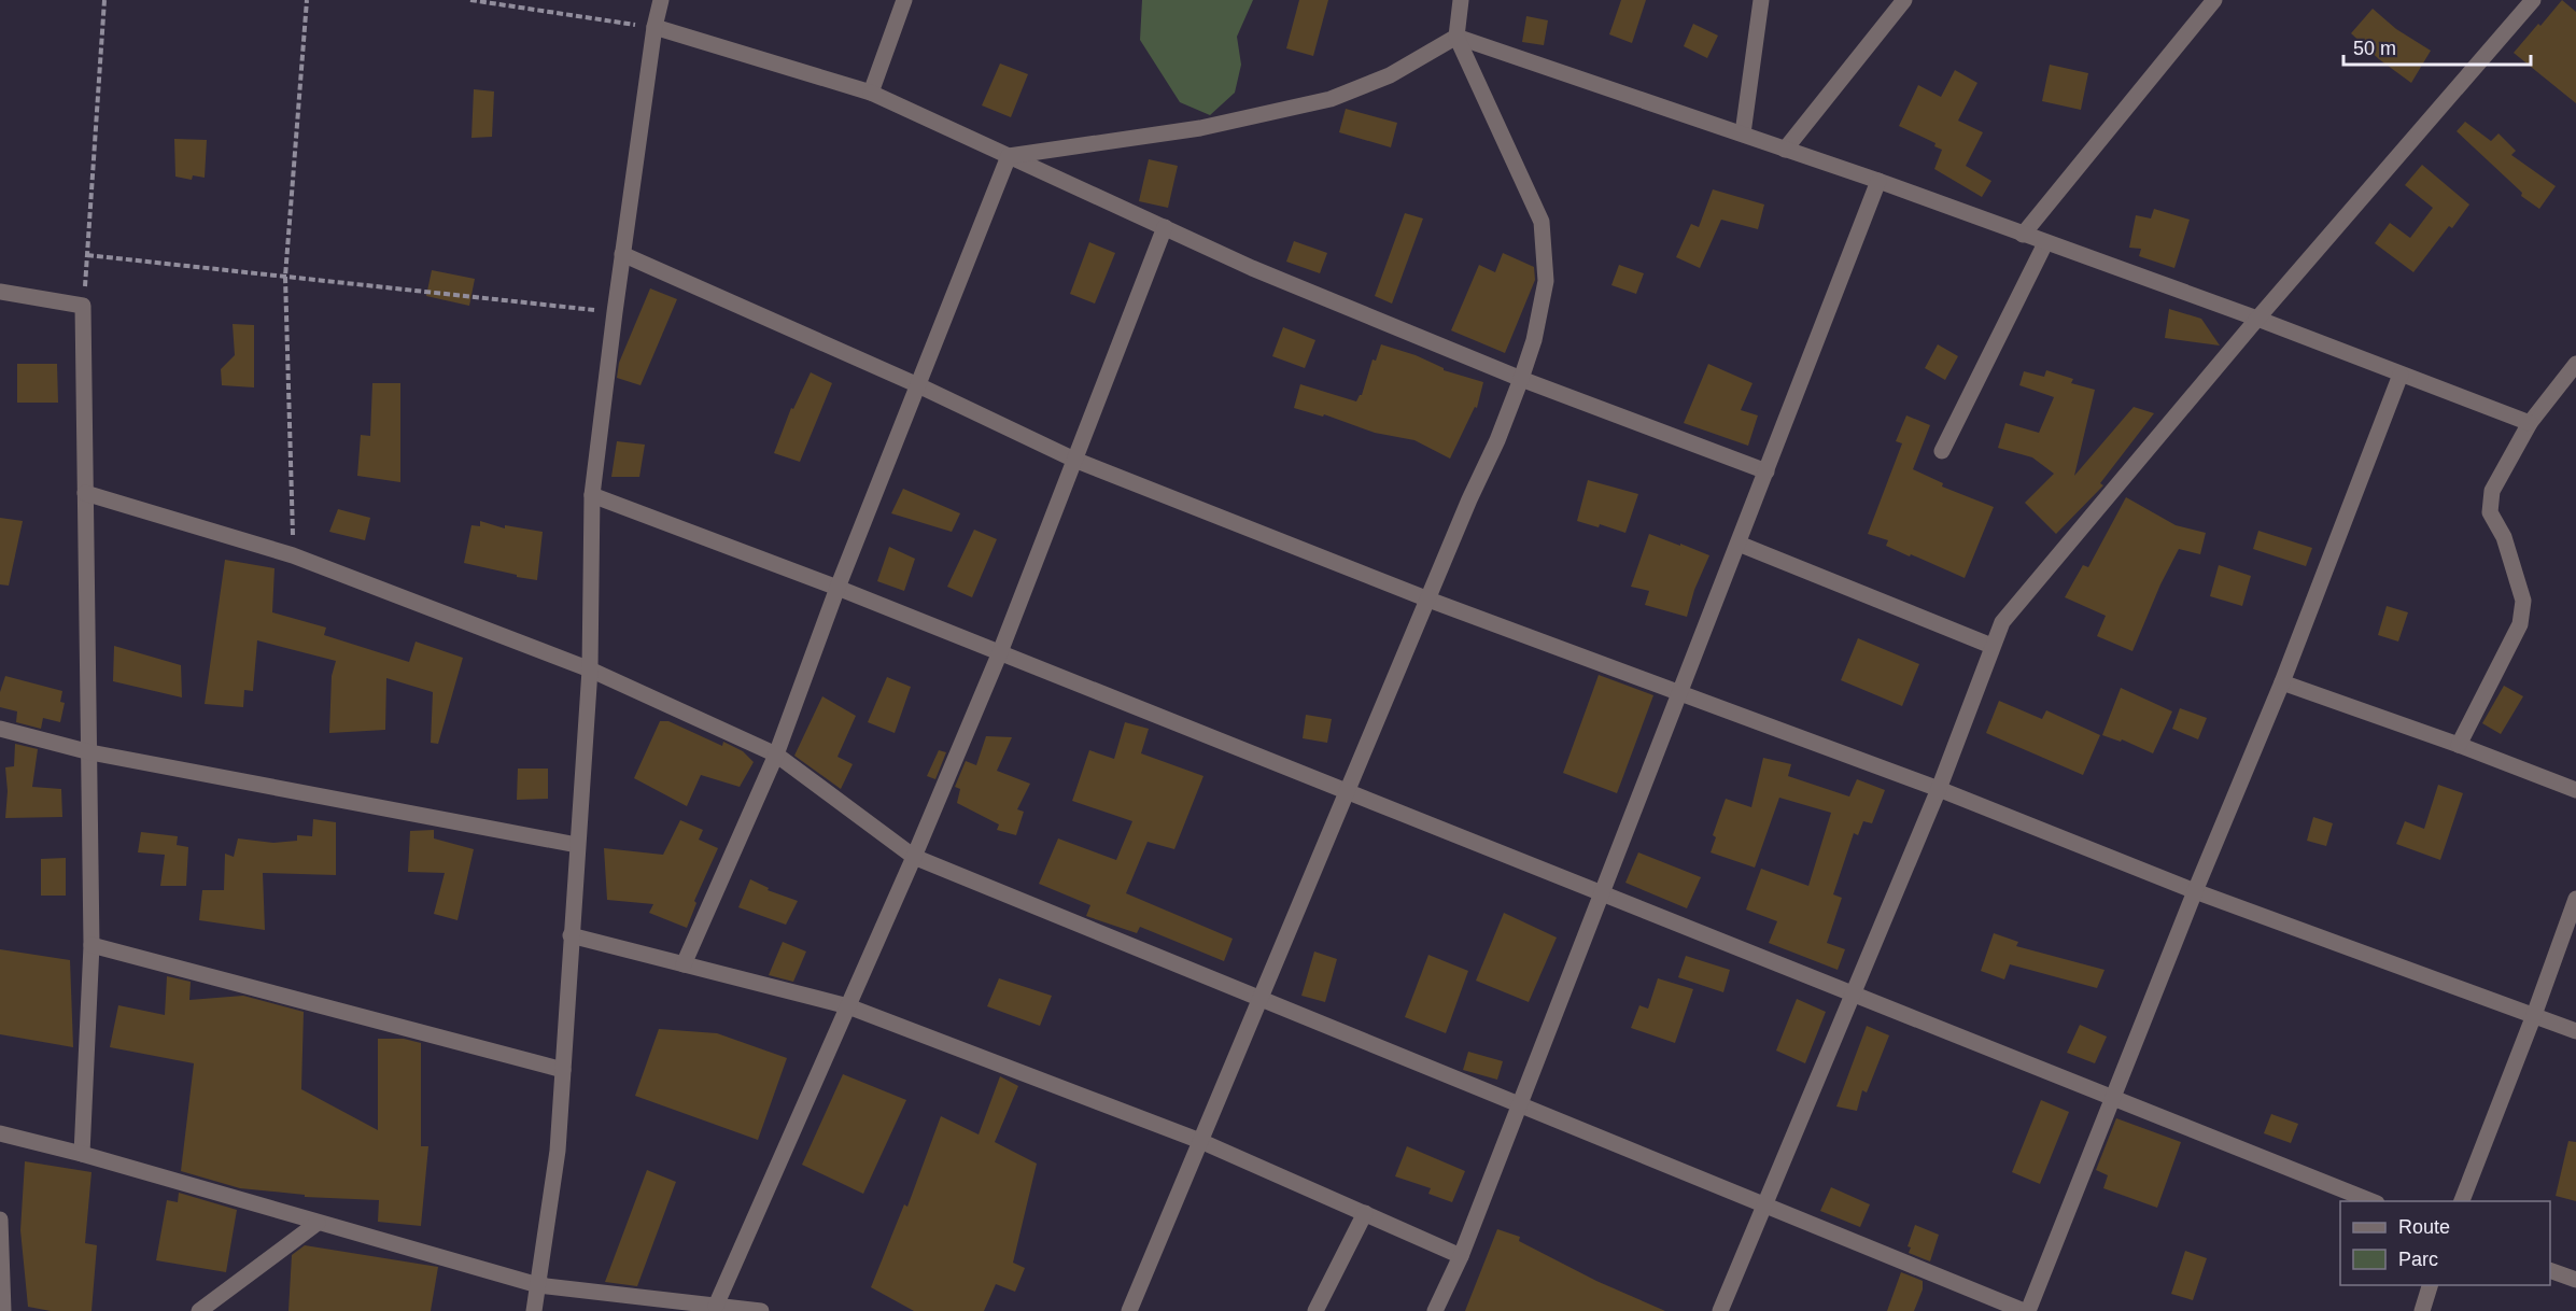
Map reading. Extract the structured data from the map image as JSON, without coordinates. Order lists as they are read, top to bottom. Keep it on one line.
{"legend":["Route","Parc"],"scale_bar":"50 m"}
